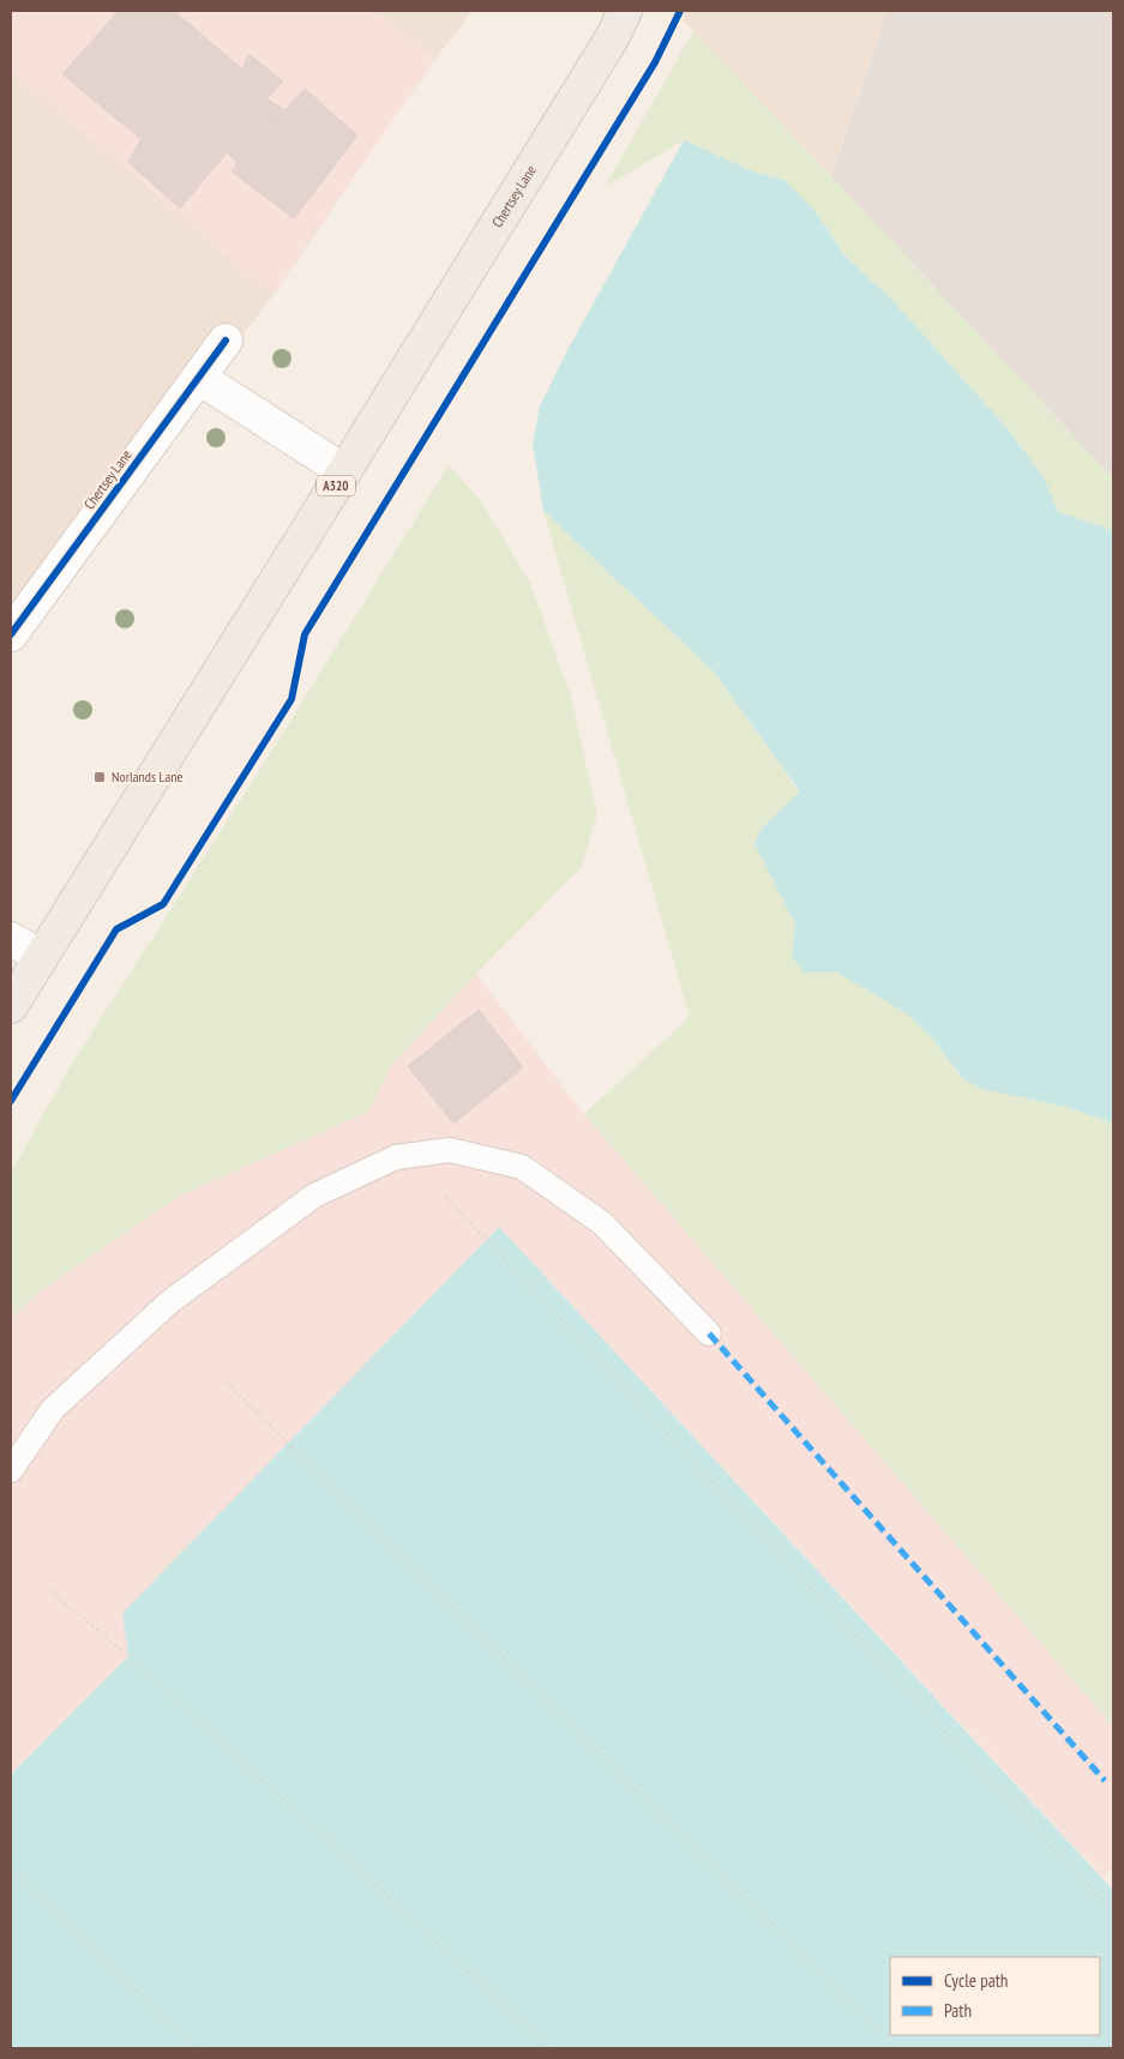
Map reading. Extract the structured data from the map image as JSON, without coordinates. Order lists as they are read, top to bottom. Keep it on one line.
{"streets":{"main road":["Chertsey Lane","A320"]},"crossings":[["Chertsey Lane","A320"]],"places":{"transit":["Norlands Lane"]},"legend":["Cycle path","Path"]}
